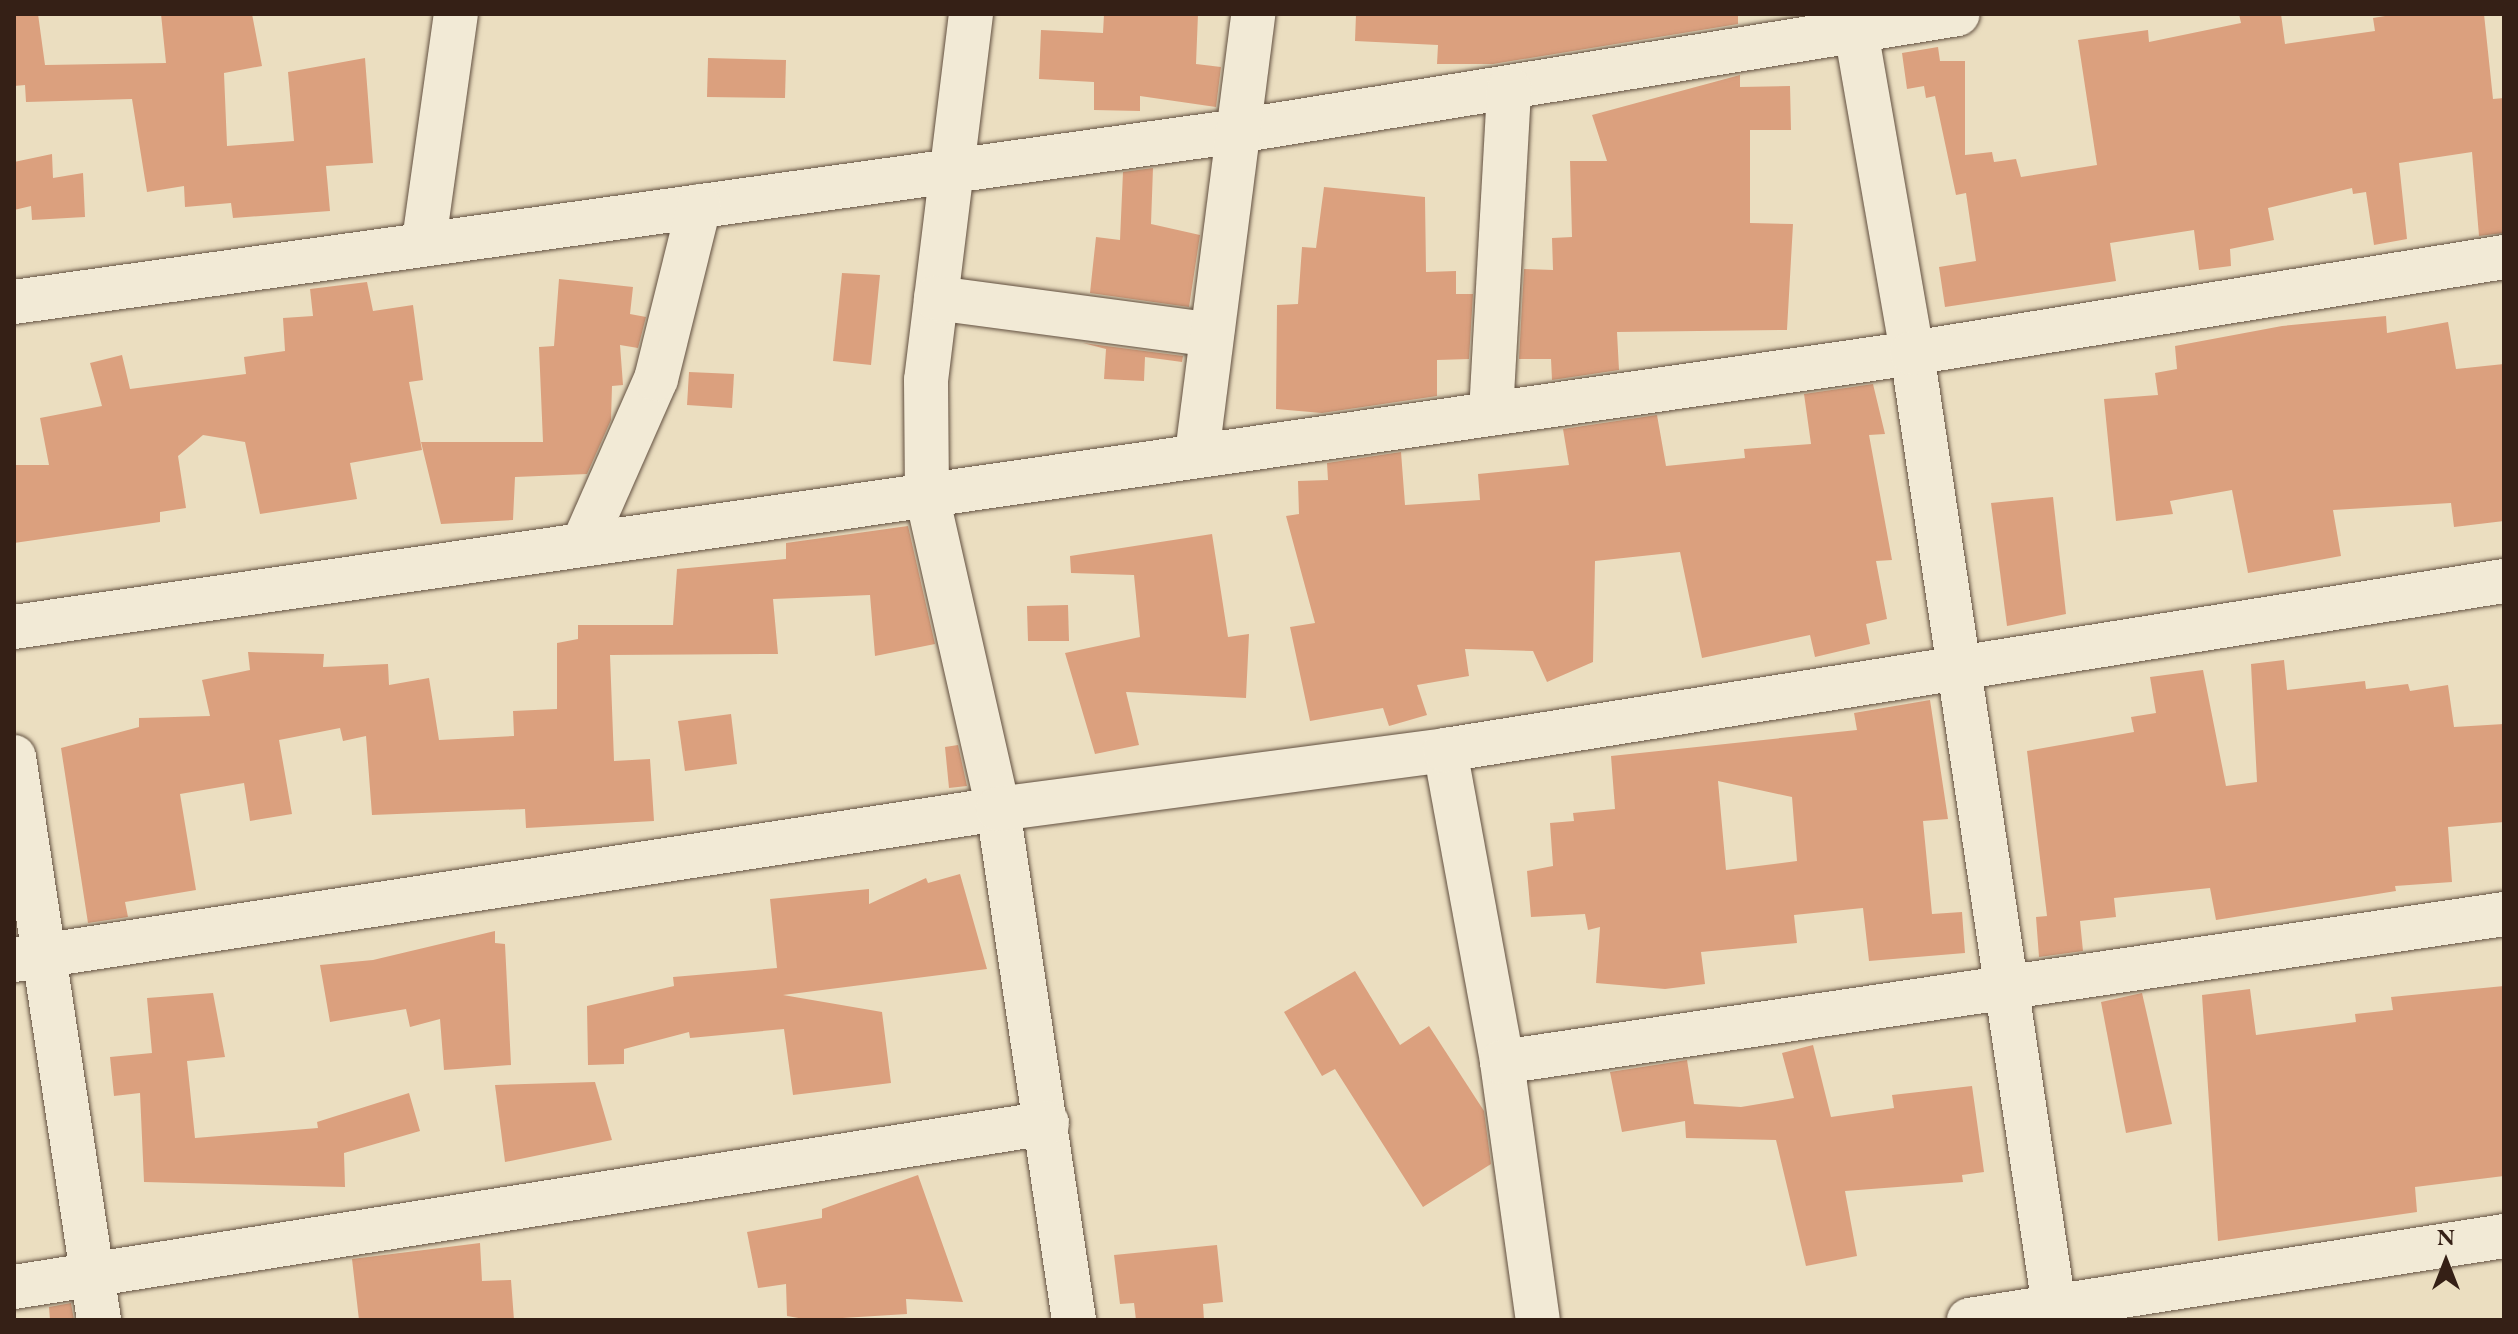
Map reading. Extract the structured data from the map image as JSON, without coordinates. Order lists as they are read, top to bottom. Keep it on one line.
{"north":"top"}
